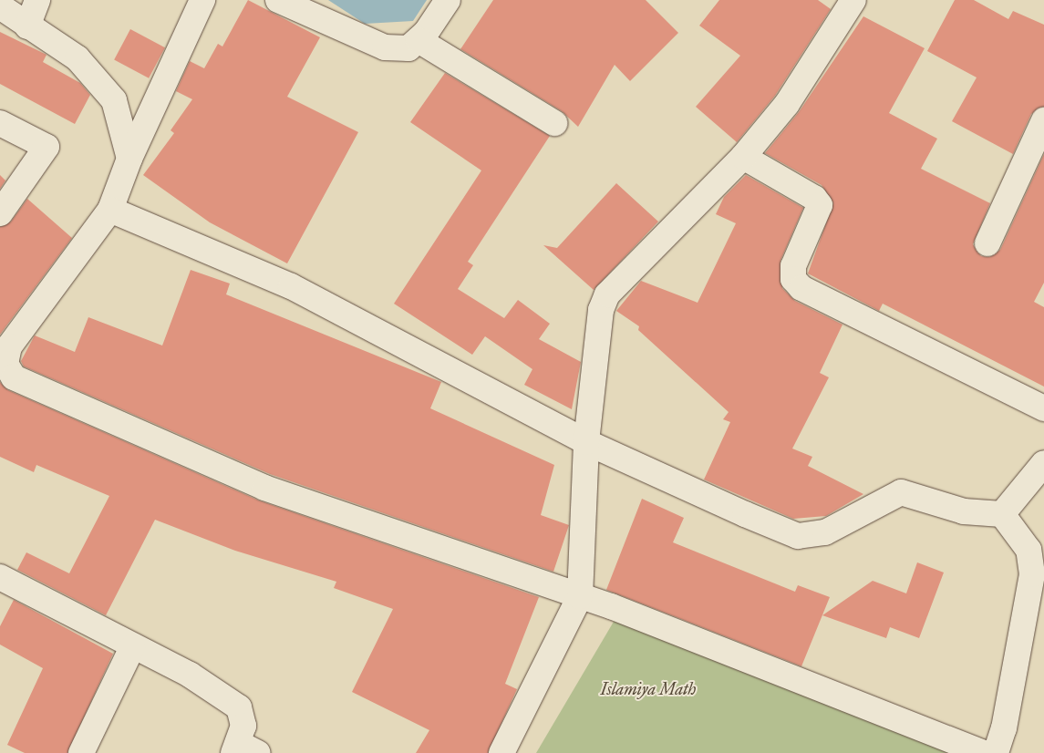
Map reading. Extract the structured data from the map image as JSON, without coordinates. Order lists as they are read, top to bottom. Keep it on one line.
{"parks":["Islamiya Math"]}
